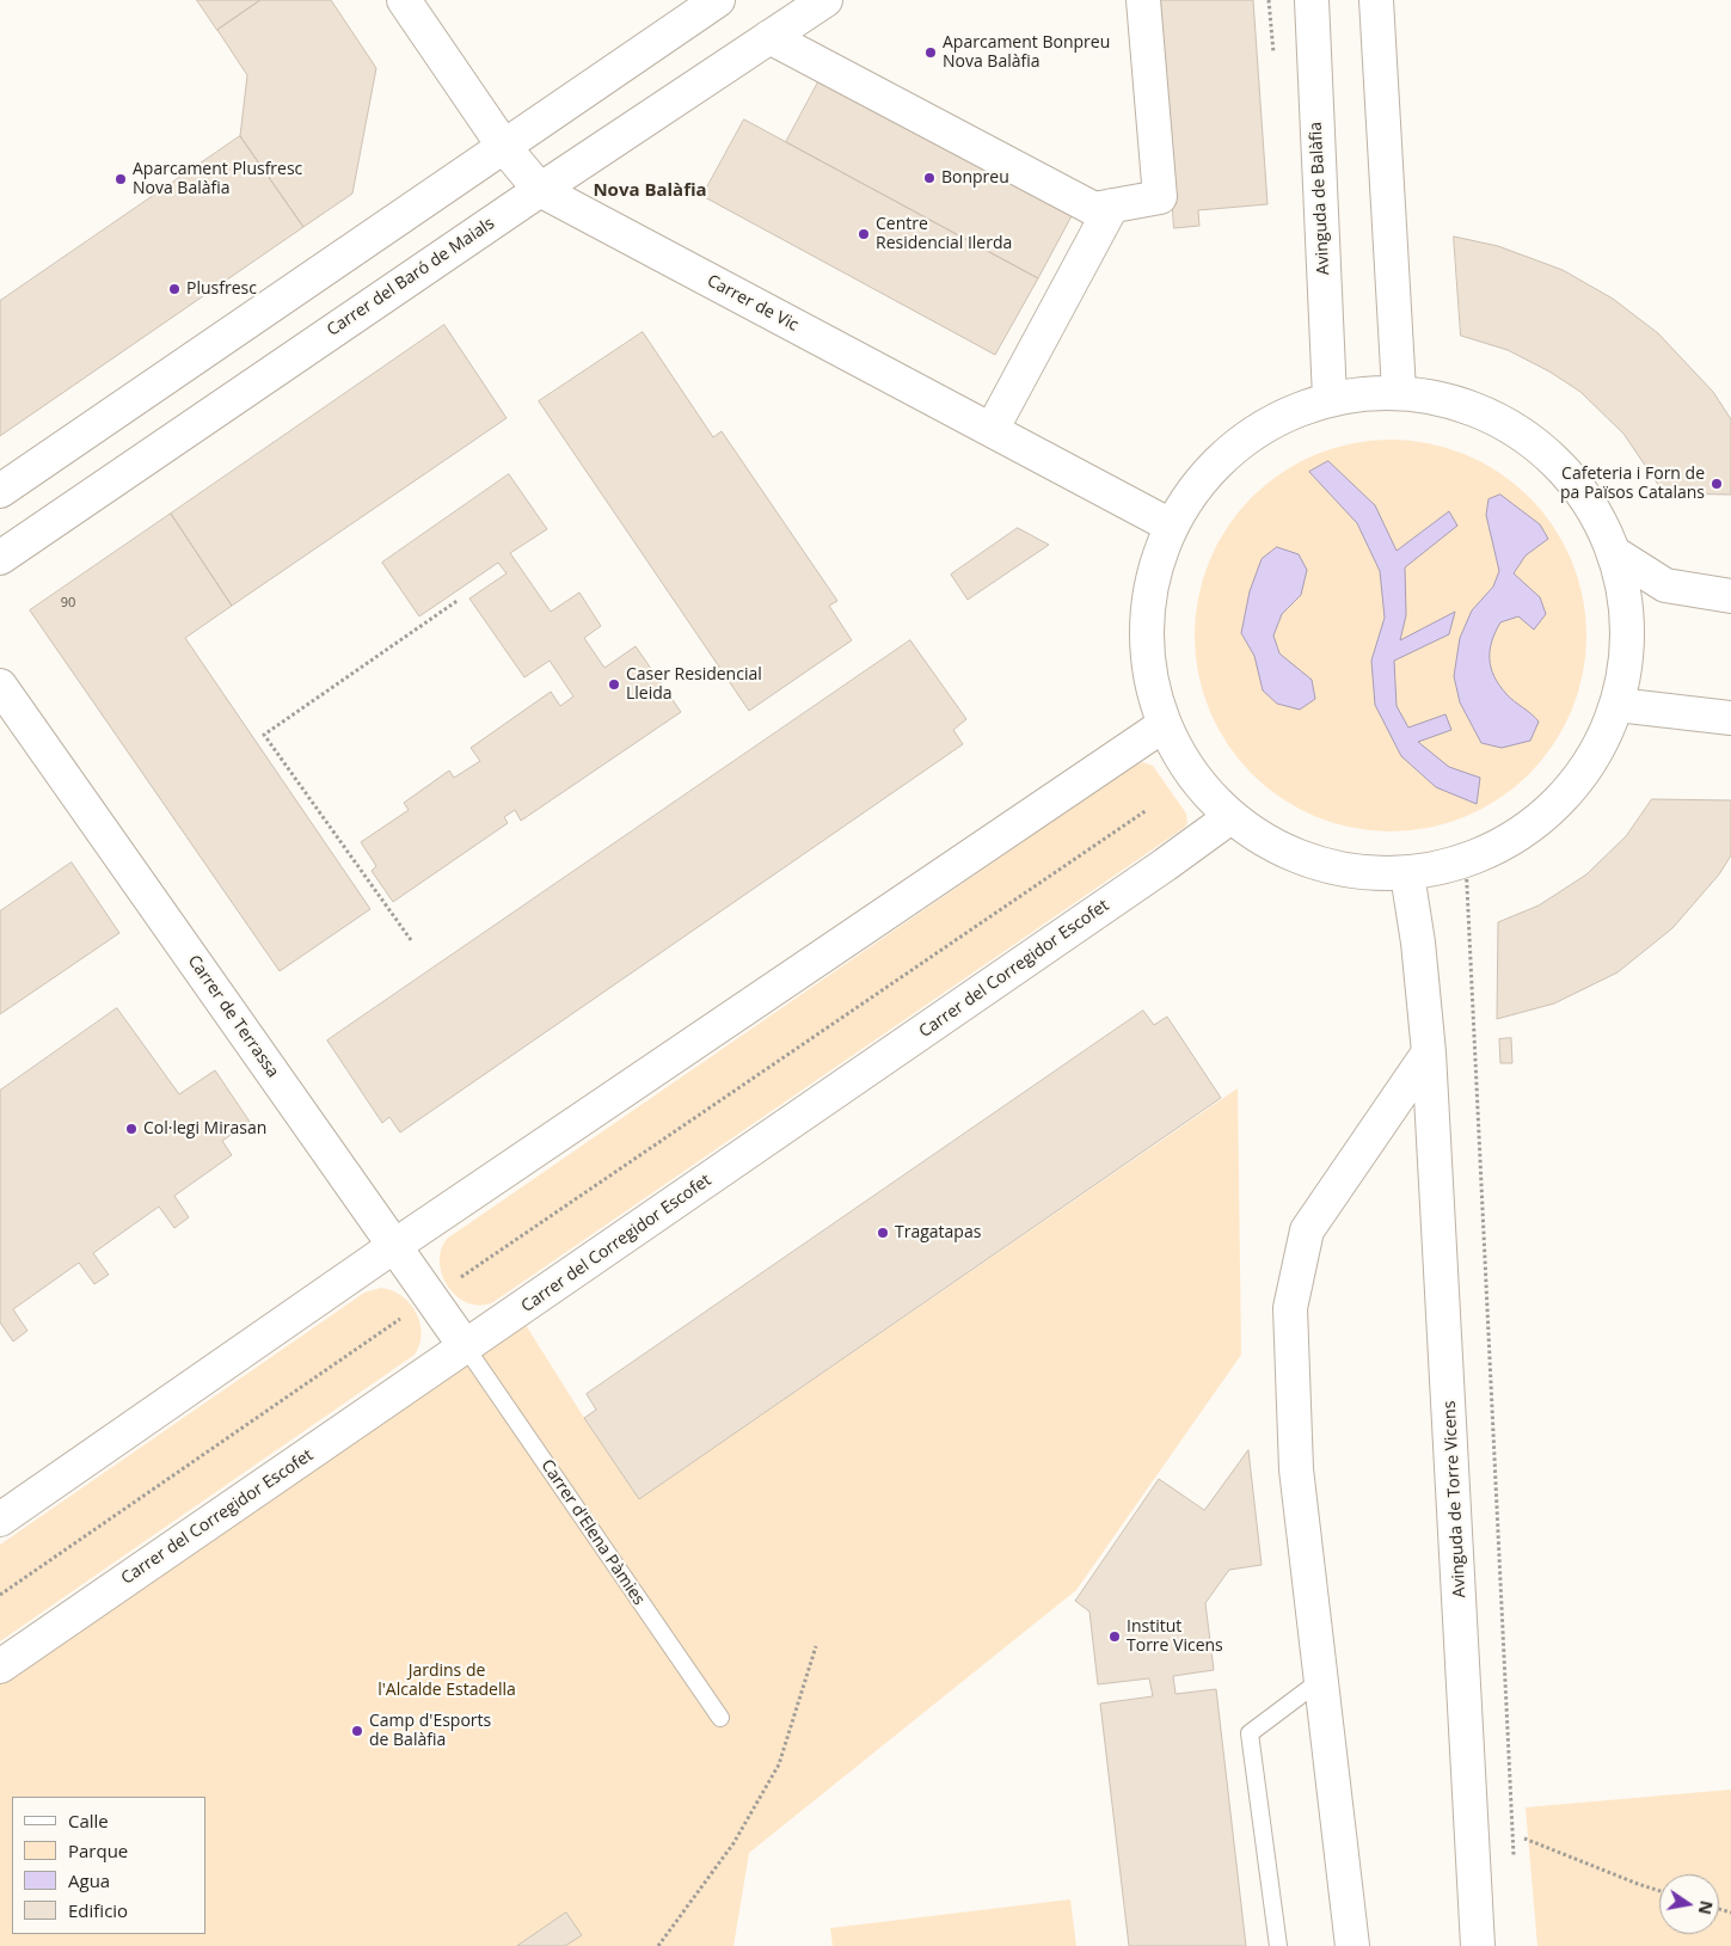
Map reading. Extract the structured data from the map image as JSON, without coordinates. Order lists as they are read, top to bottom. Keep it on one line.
{"streets":{"street":["Avinguda de Balàfia","Carrer del Baró de Maials","Carrer de Vic","Carrer del Corregidor Escofet","Carrer de Terrassa","Avinguda de Torre Vicens"],"lane":["Carrer d'Elena Pàmies"]},"crossings":[["Carrer del Baró de Maials","Carrer de Vic"],["Carrer del Corregidor Escofet","Carrer de Terrassa"],["Carrer del Corregidor Escofet","Carrer d'Elena Pàmies"],["Carrer de Terrassa","Carrer d'Elena Pàmies"]],"districts":["Nova Balàfia"],"parks":["Jardins de l'Alcalde Estadella"],"places":["Aparcament Bonpreu Nova Balàfia","Bonpreu","Aparcament Plusfresc Nova Balàfia","Centre Residencial Ilerda","Plusfresc","Cafeteria i Forn de pa Països Catalans","Caser Residencial Lleida","Col·legi Mirasan","Tragatapas","Institut Torre Vicens","Camp d'Esports de Balàfia"],"house_numbers":["90"],"legend":["Calle","Parque","Agua","Edificio"],"north":"right"}
